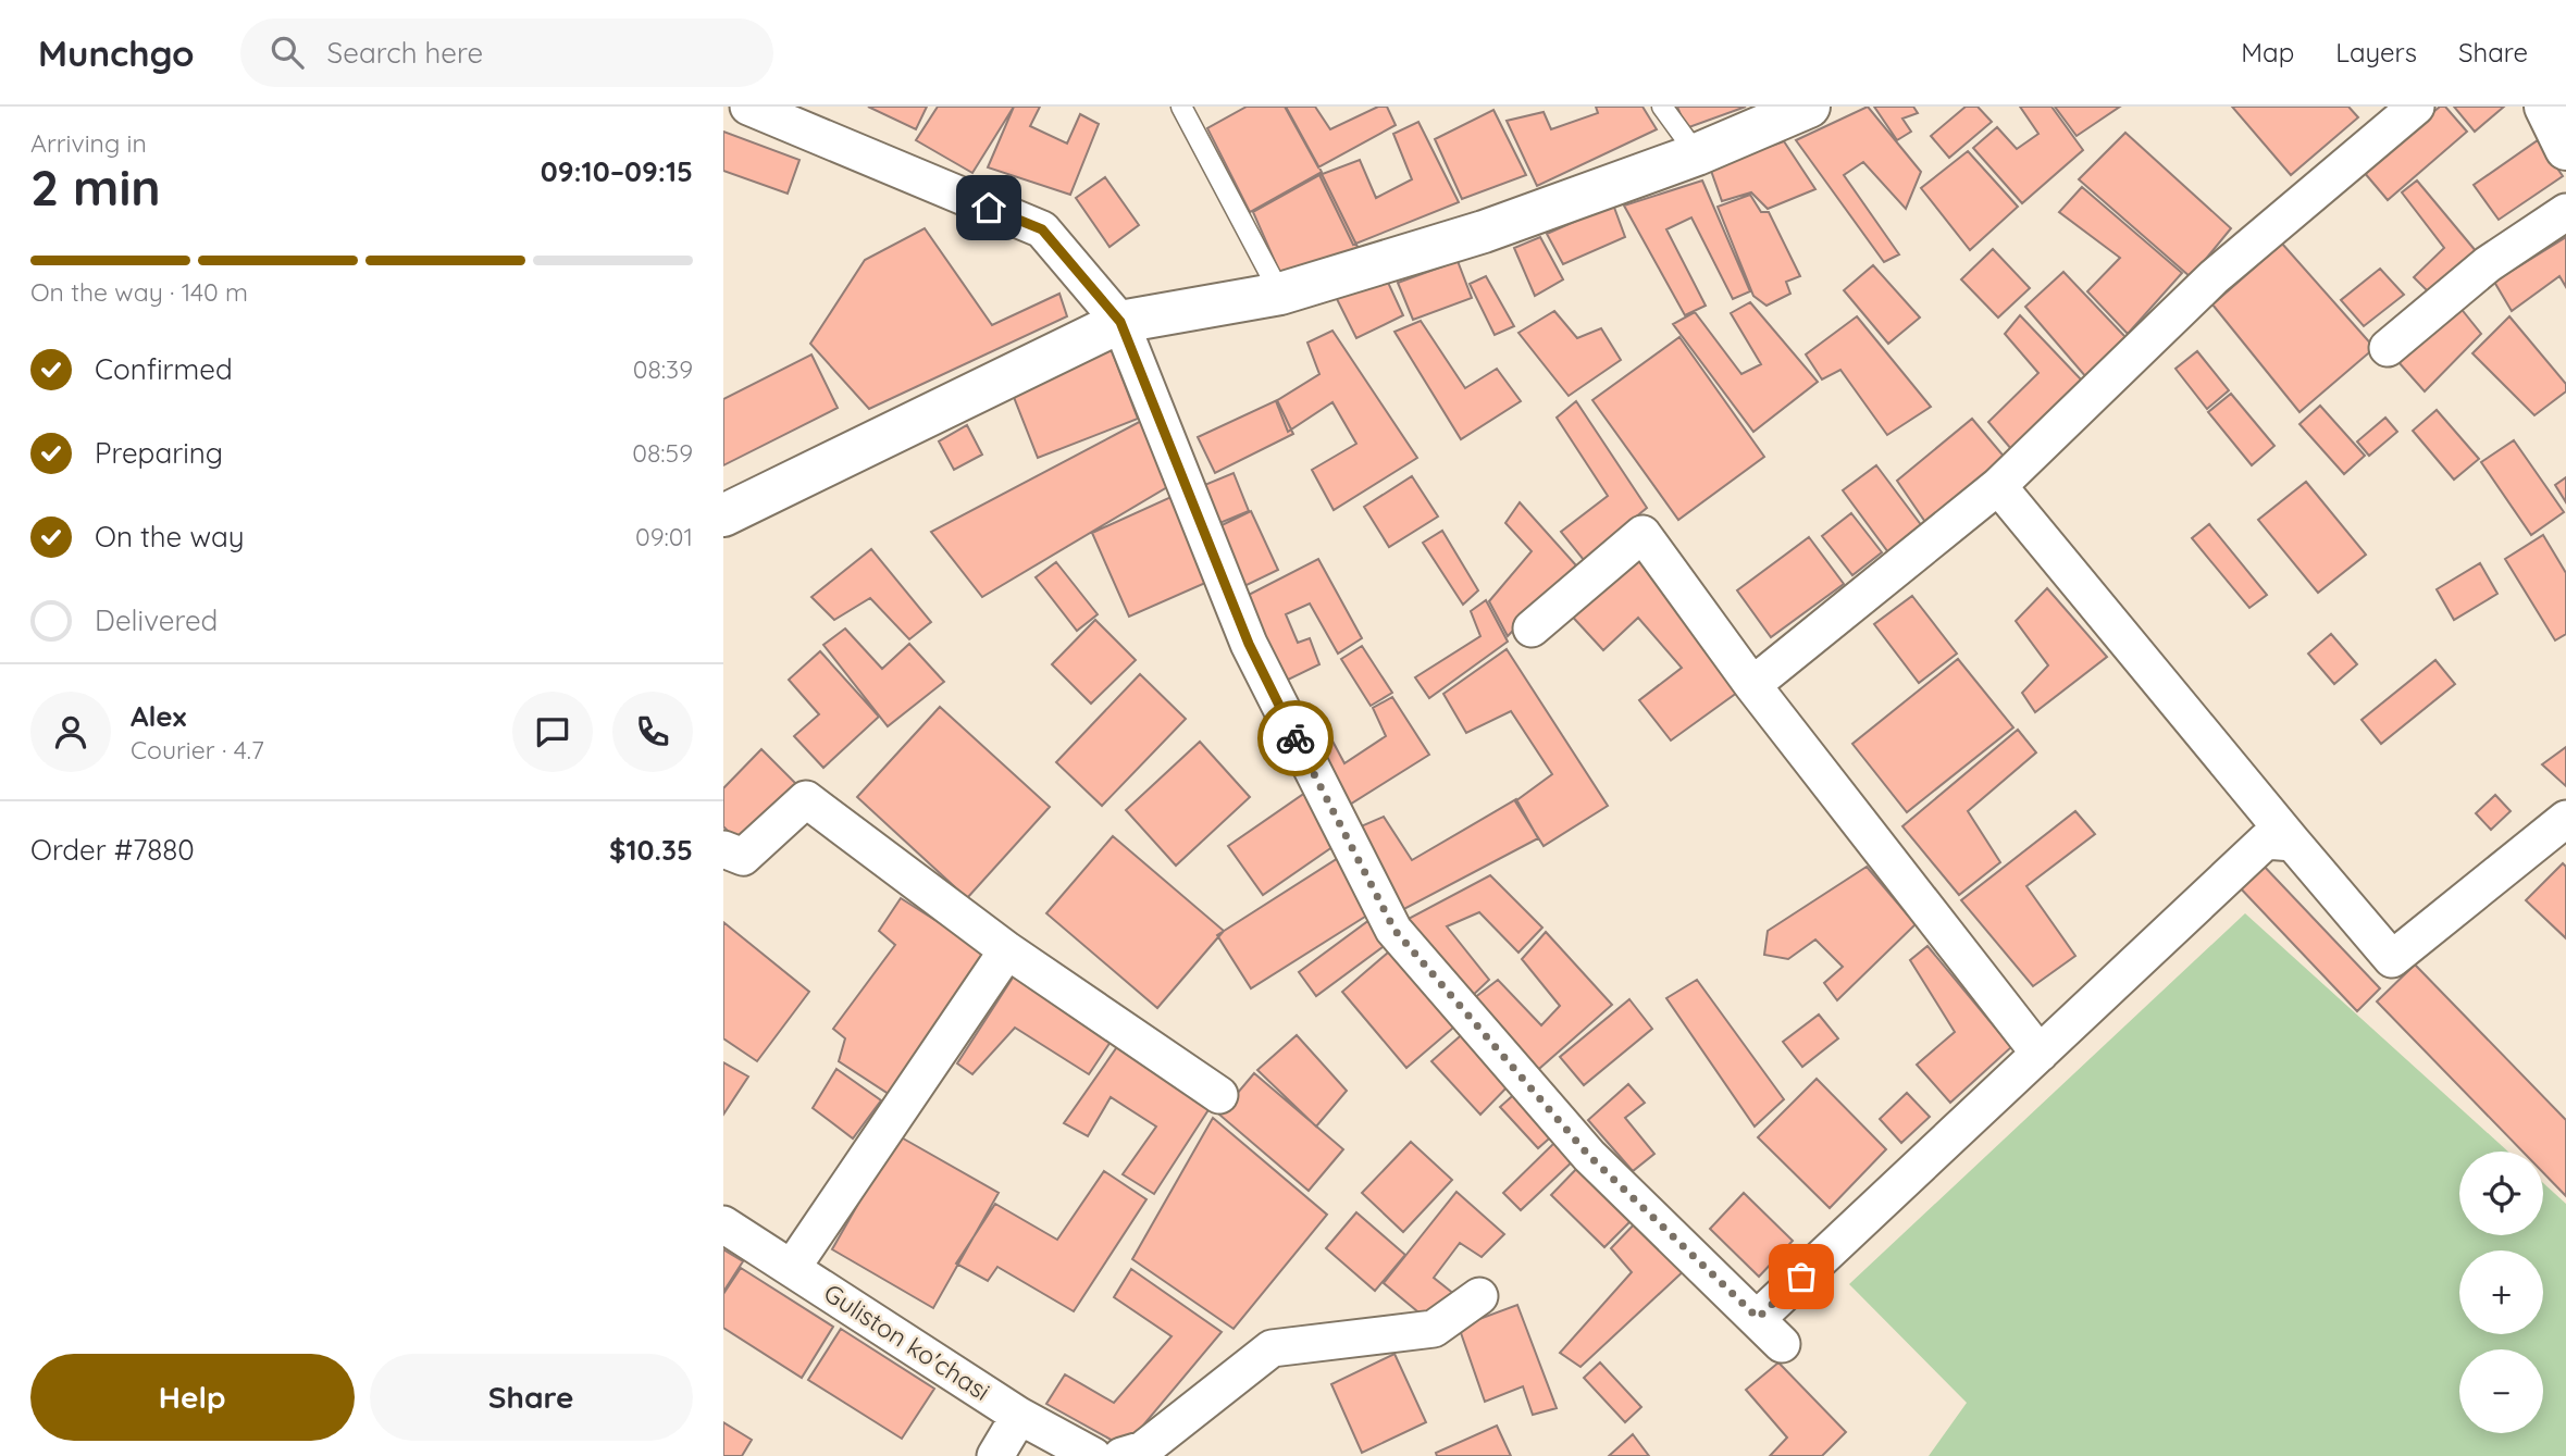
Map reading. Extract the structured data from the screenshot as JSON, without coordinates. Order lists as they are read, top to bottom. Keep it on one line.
{"streets":{"street":["Guliston ko'chasi"]},"page":{"header":"Munchgo","search":"Search here","nav":["Map","Layers","Share"],"heading":["2 min","Arriving in","09:10–09:15"],"panel":["Alex","Courier · 4.7","Order #7880","$10.35"],"bar":"On the way · 140 m","list":[["Confirmed","08:39"],["Preparing","08:59"],["On the way","09:01"],"Delivered"],"map_buttons":["+","−"],"buttons":["Help","Share"]}}
